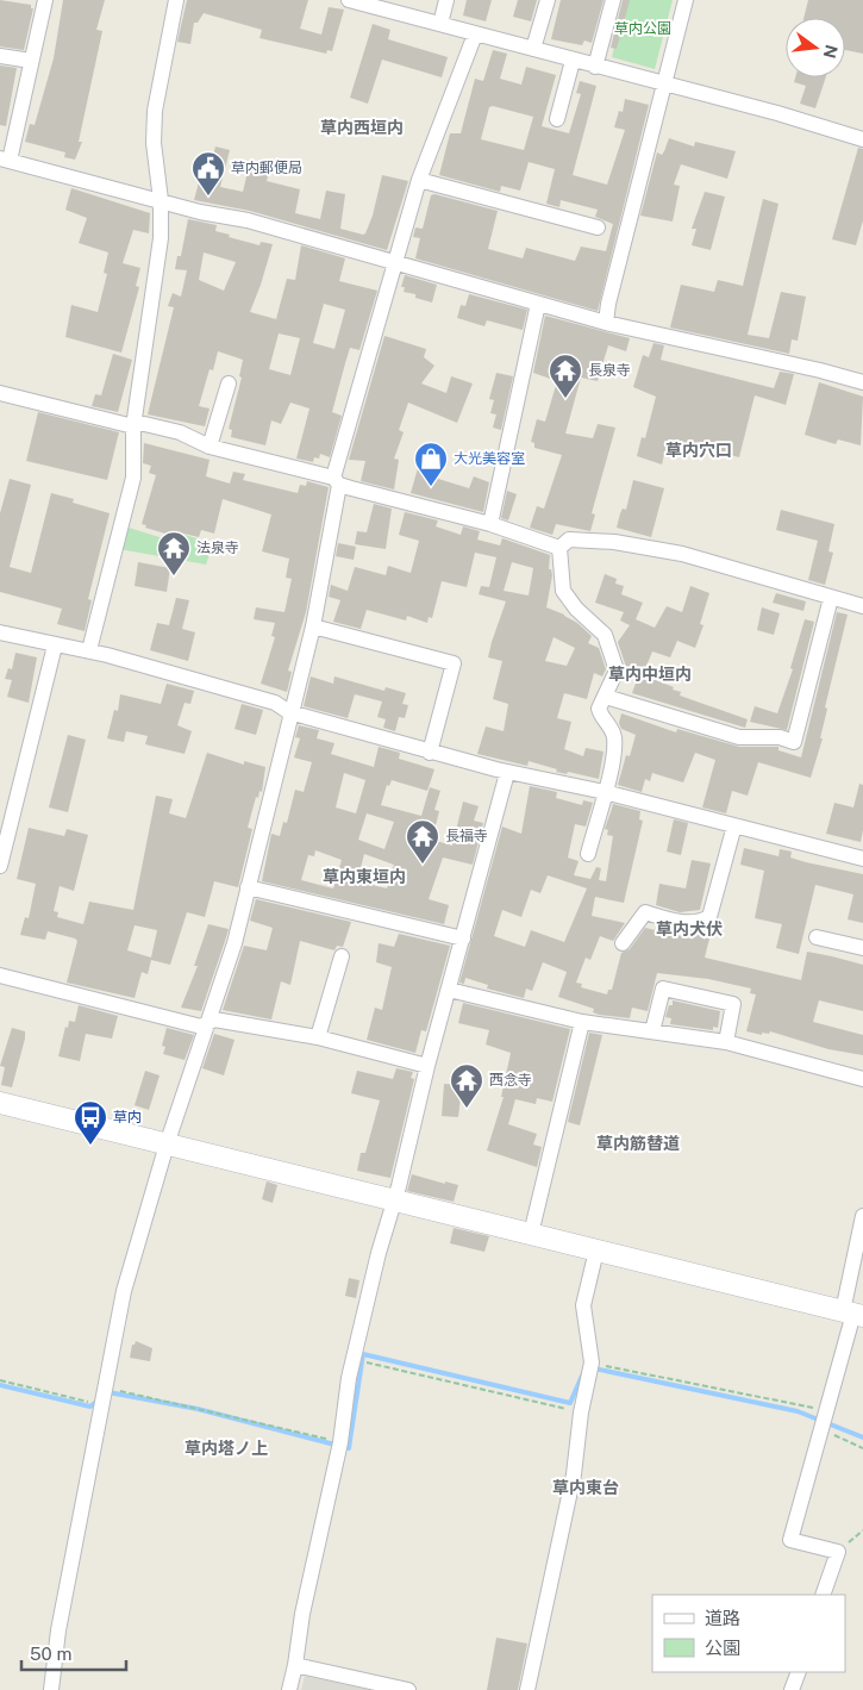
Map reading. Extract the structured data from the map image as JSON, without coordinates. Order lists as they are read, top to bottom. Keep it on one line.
{"districts":["草内西垣内","草内穴口","草内中垣内","草内東垣内","草内犬伏","草内筋替道","草内塔ノ上","草内東台"],"parks":["草内公園"],"places":{"public building":["草内郵便局"],"temple":["長泉寺","法泉寺","長福寺","西念寺"],"shop":["大光美容室"],"bus stop":["草内"]},"legend":["道路","公園"],"scale_bar":"50 m","north":"right"}
